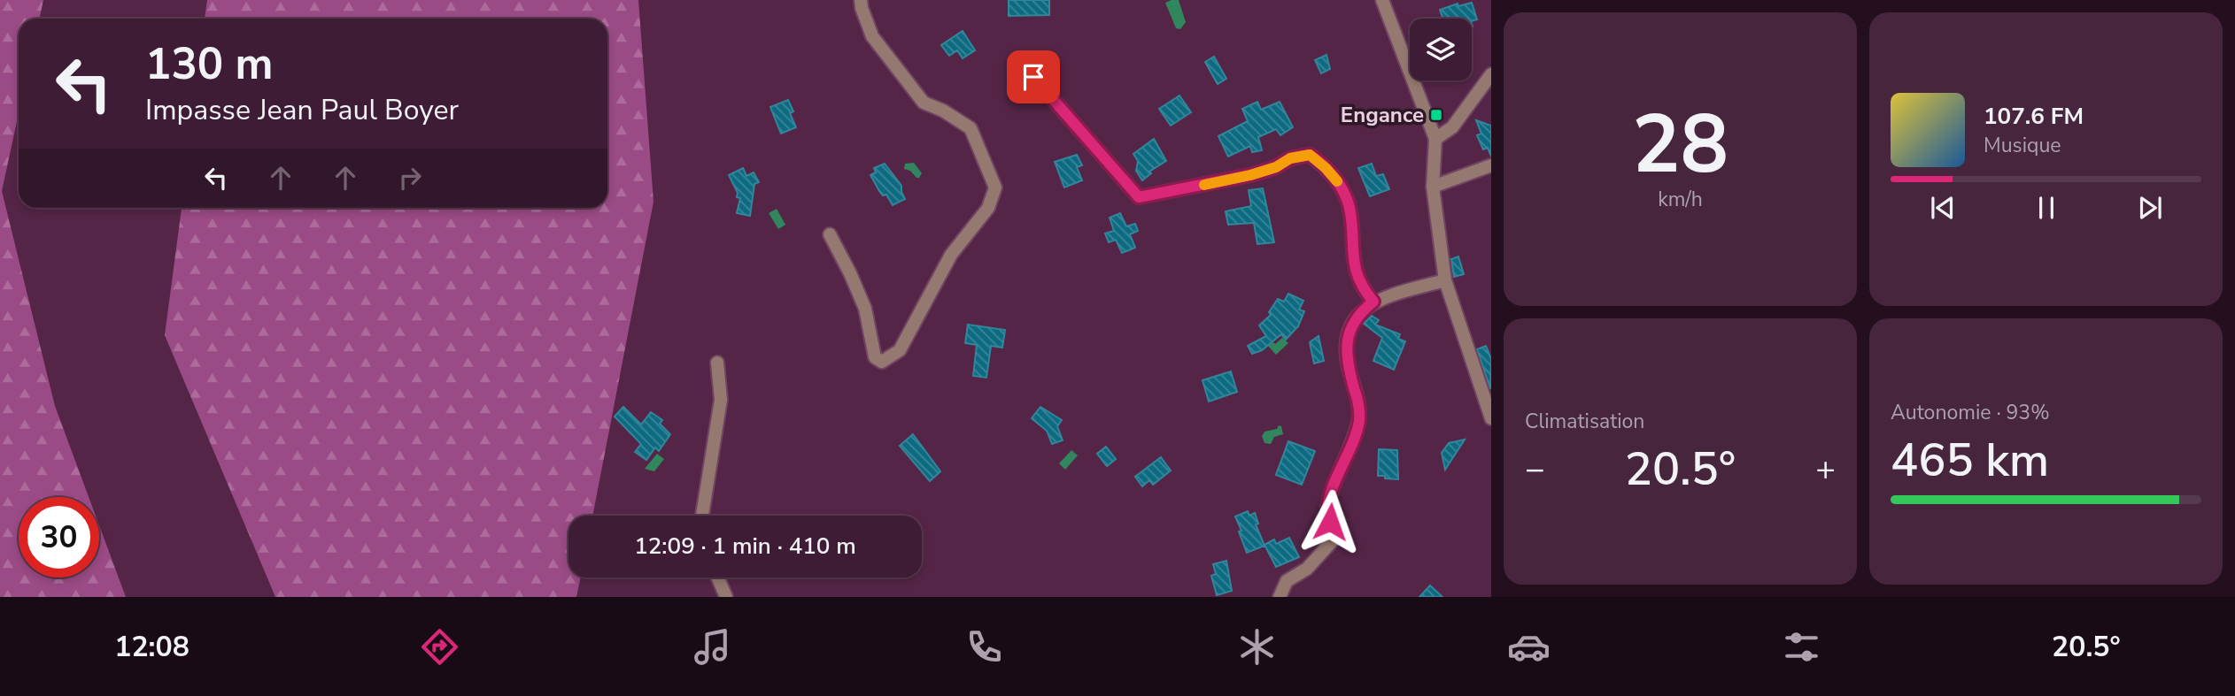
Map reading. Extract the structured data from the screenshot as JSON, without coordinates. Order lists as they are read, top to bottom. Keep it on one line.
{"places":{"transit":["Engance"]},"page":{"tile":[["28","km/h"],"Climatisation",["Autonomie · 93%","465 km"]],"turn":["130 m","Impasse Jean Paul Boyer"],"song":["107.6 FM","Musique"],"heat":["−","20.5°","+"],"limit":"30","trip":"12:09 · 1 min · 410 m","tabs":["12:08","20.5°"]}}
